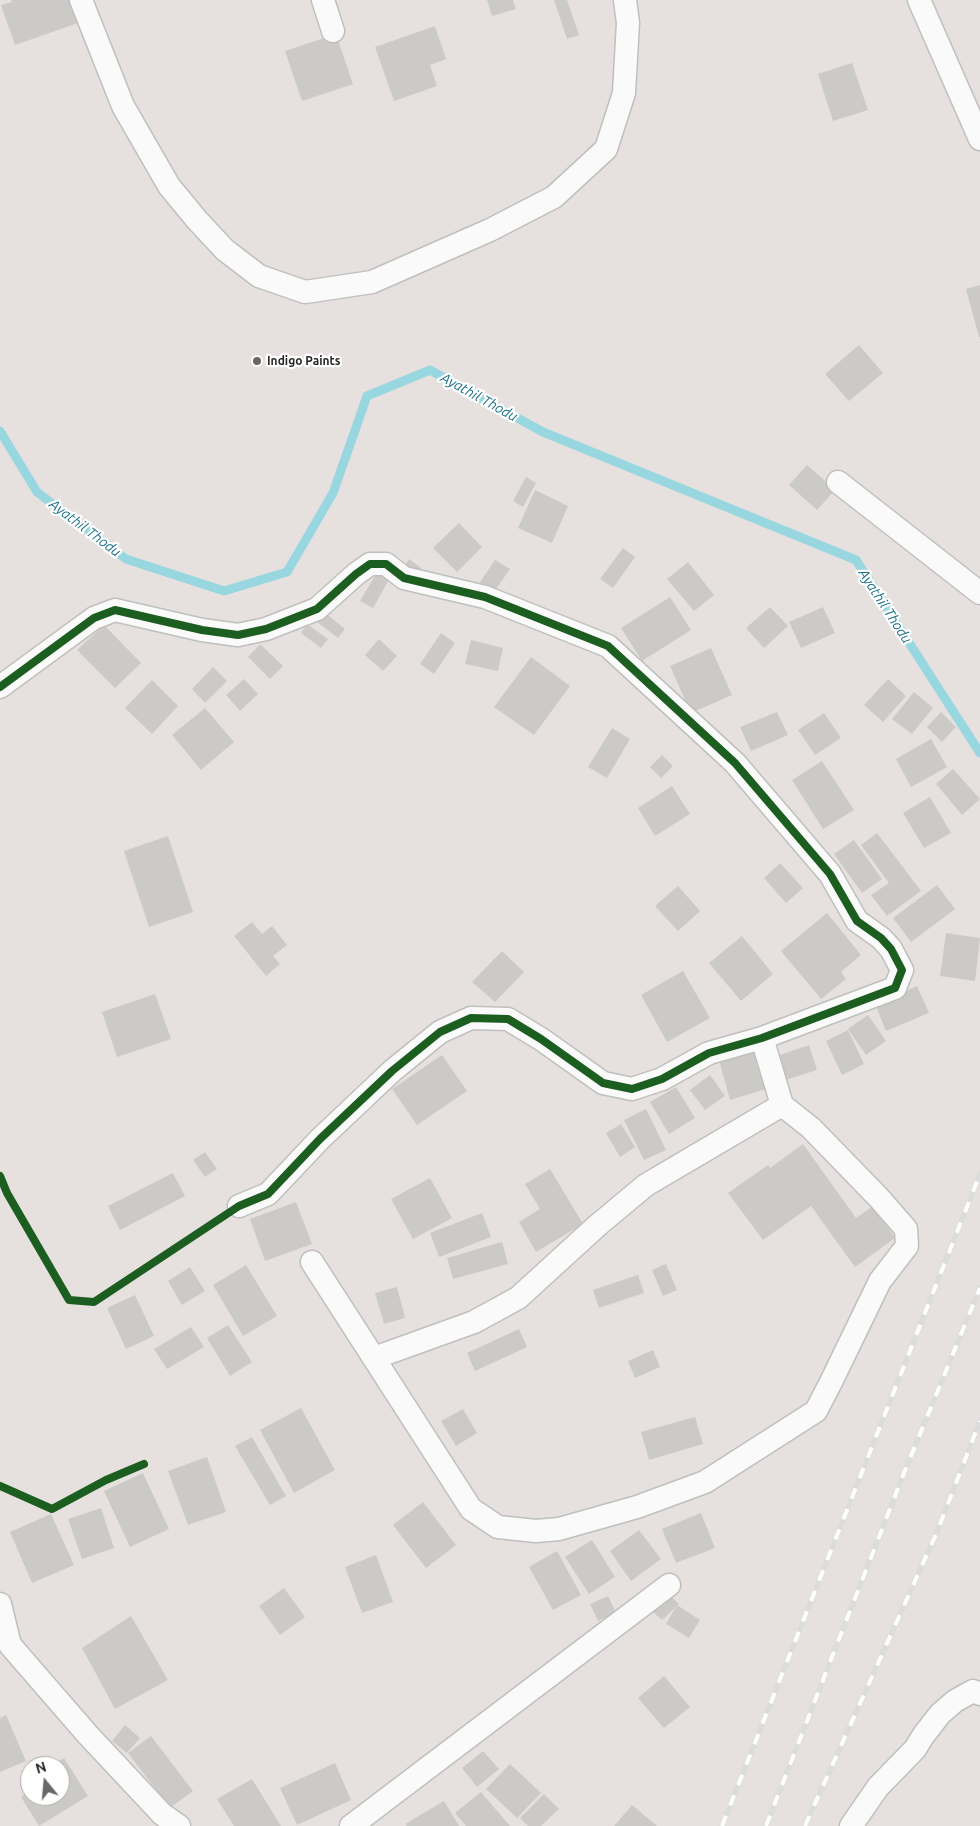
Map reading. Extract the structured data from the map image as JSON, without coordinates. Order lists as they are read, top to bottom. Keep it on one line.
{"water":["Ayathil Thodu"],"places":["Indigo Paints"],"north":"top"}
